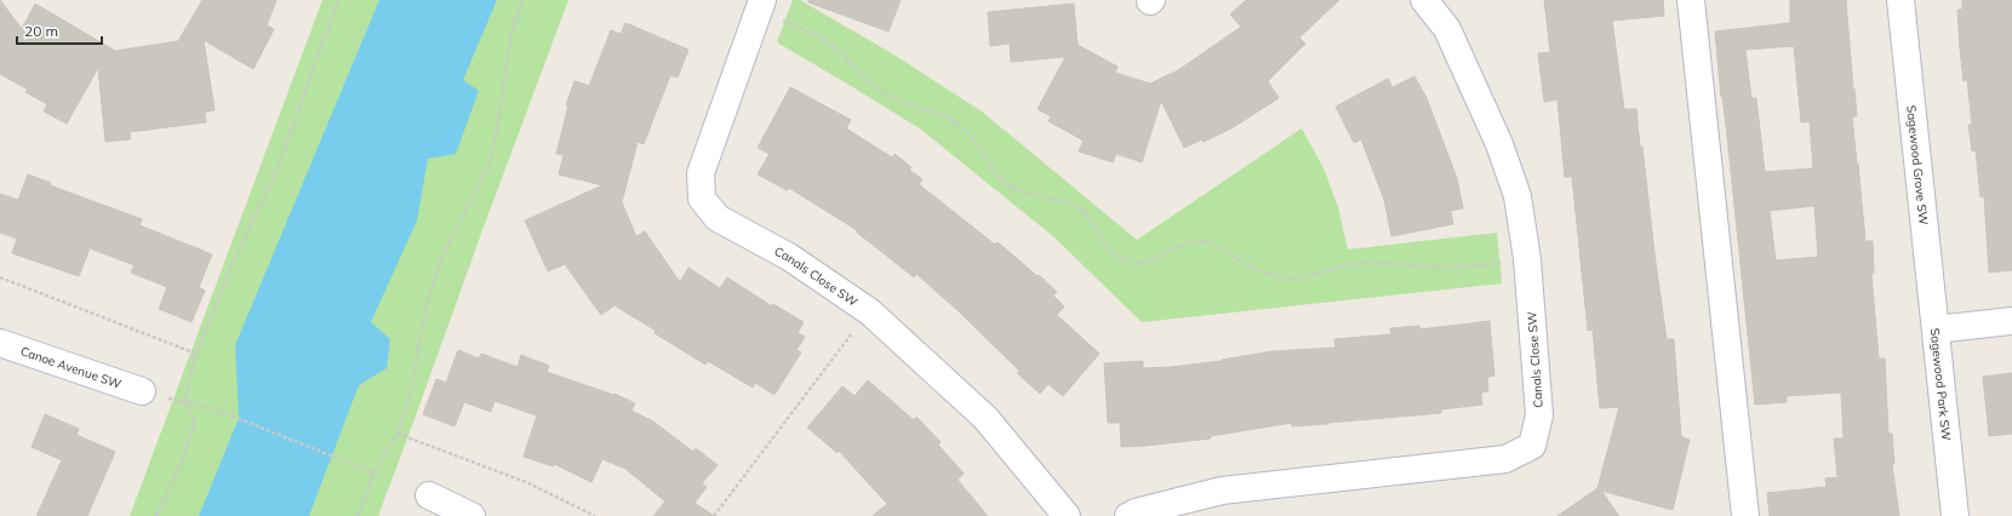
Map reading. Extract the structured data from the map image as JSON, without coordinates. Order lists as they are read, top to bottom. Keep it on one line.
{"streets":{"street":["Sagewood Grove SW","Canals Close SW","Canoe Avenue SW","Sagewood Park SW"]},"crossings":[["Sagewood Grove SW","Sagewood Park SW"]],"scale_bar":"20 m"}
